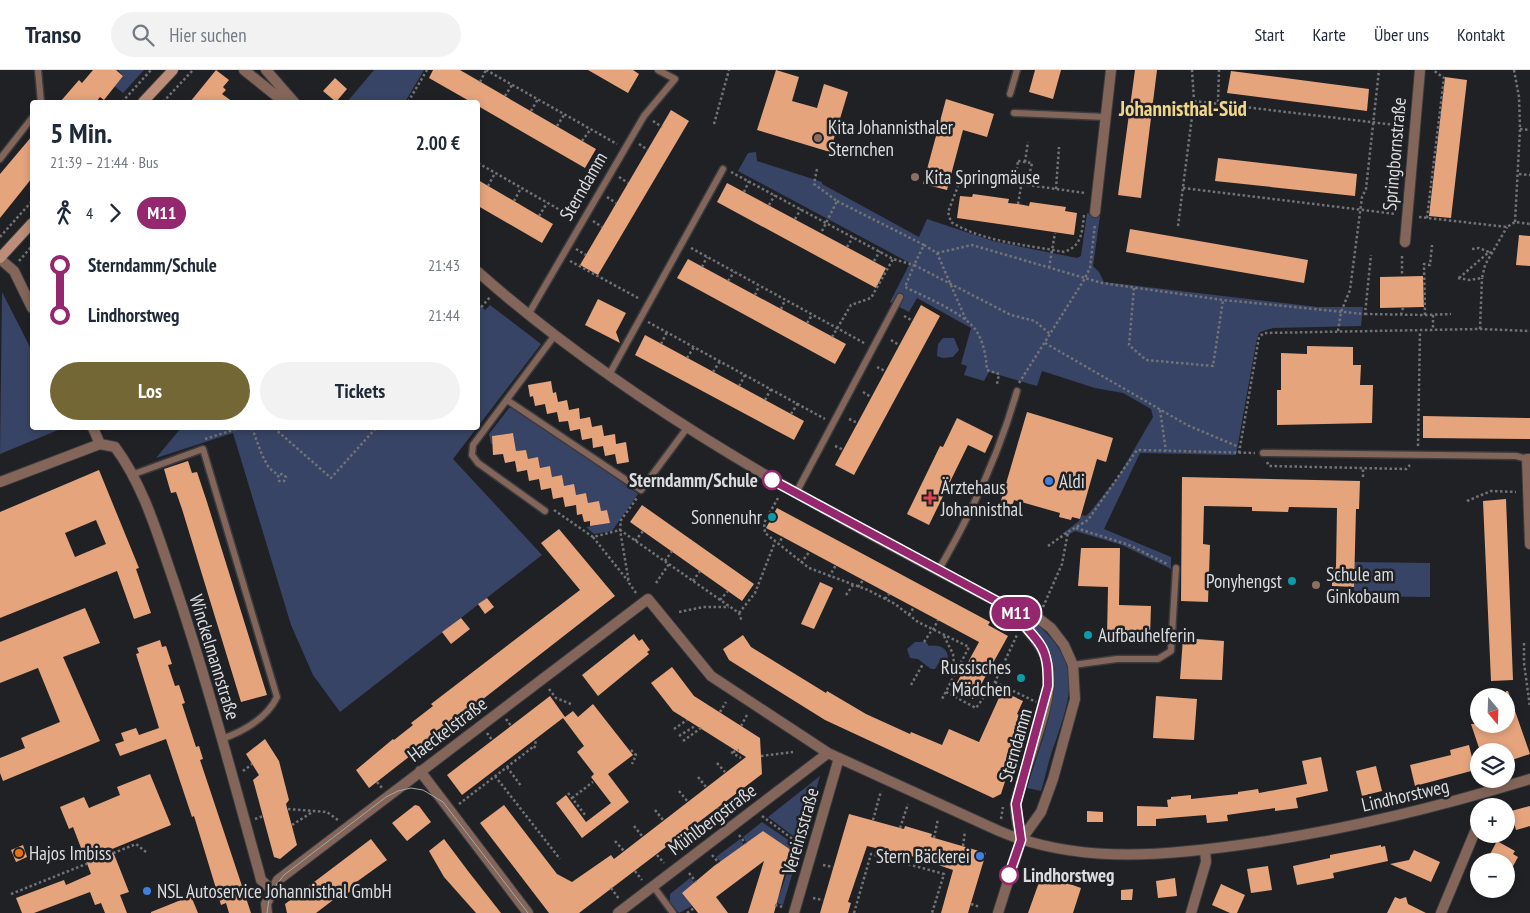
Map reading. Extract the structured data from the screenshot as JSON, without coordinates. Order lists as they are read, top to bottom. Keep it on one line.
{"streets":{"street":["Springbornstraße","Sterndamm","Winckelmannstraße","Haeckelstraße","Lindhorstweg","Mühlbergstraße","Vereinsstraße"]},"crossings":[["Sterndamm","Lindhorstweg"],["Winckelmannstraße","Haeckelstraße"],["Haeckelstraße","Lindhorstweg"],["Lindhorstweg","Mühlbergstraße"],["Lindhorstweg","Vereinsstraße"]],"districts":["Johannisthal-Süd"],"places":{"other":["Kita Johannisthaler Sternchen","Kita Springmäuse","Sterndamm/Schule","Aldi","Sonnenuhr","Ponyhengst","Schule am Ginkobaum","Aufbauhelferin","Russisches Mädchen","Hajos Imbiss","Stern Bäckerei","Lindhorstweg","NSL Autoservice Johannisthal GmbH"],"health":["Ärztehaus Johannisthal"]},"lines":["bus line M11"],"north":"bottom","page":{"header":"Transo","search":"Hier suchen","nav":["Start","Karte","Über uns","Kontakt"],"on_map":"M11","heading":["5 Min.","21:39 – 21:44 · Bus","2.00 €"],"legs":["4","M11"],"list":[{"name":"Sterndamm/Schule","value":"21:43"},{"name":"Lindhorstweg","value":"21:44"}],"buttons":["Los","Tickets"],"map_buttons":["+","−"]}}
